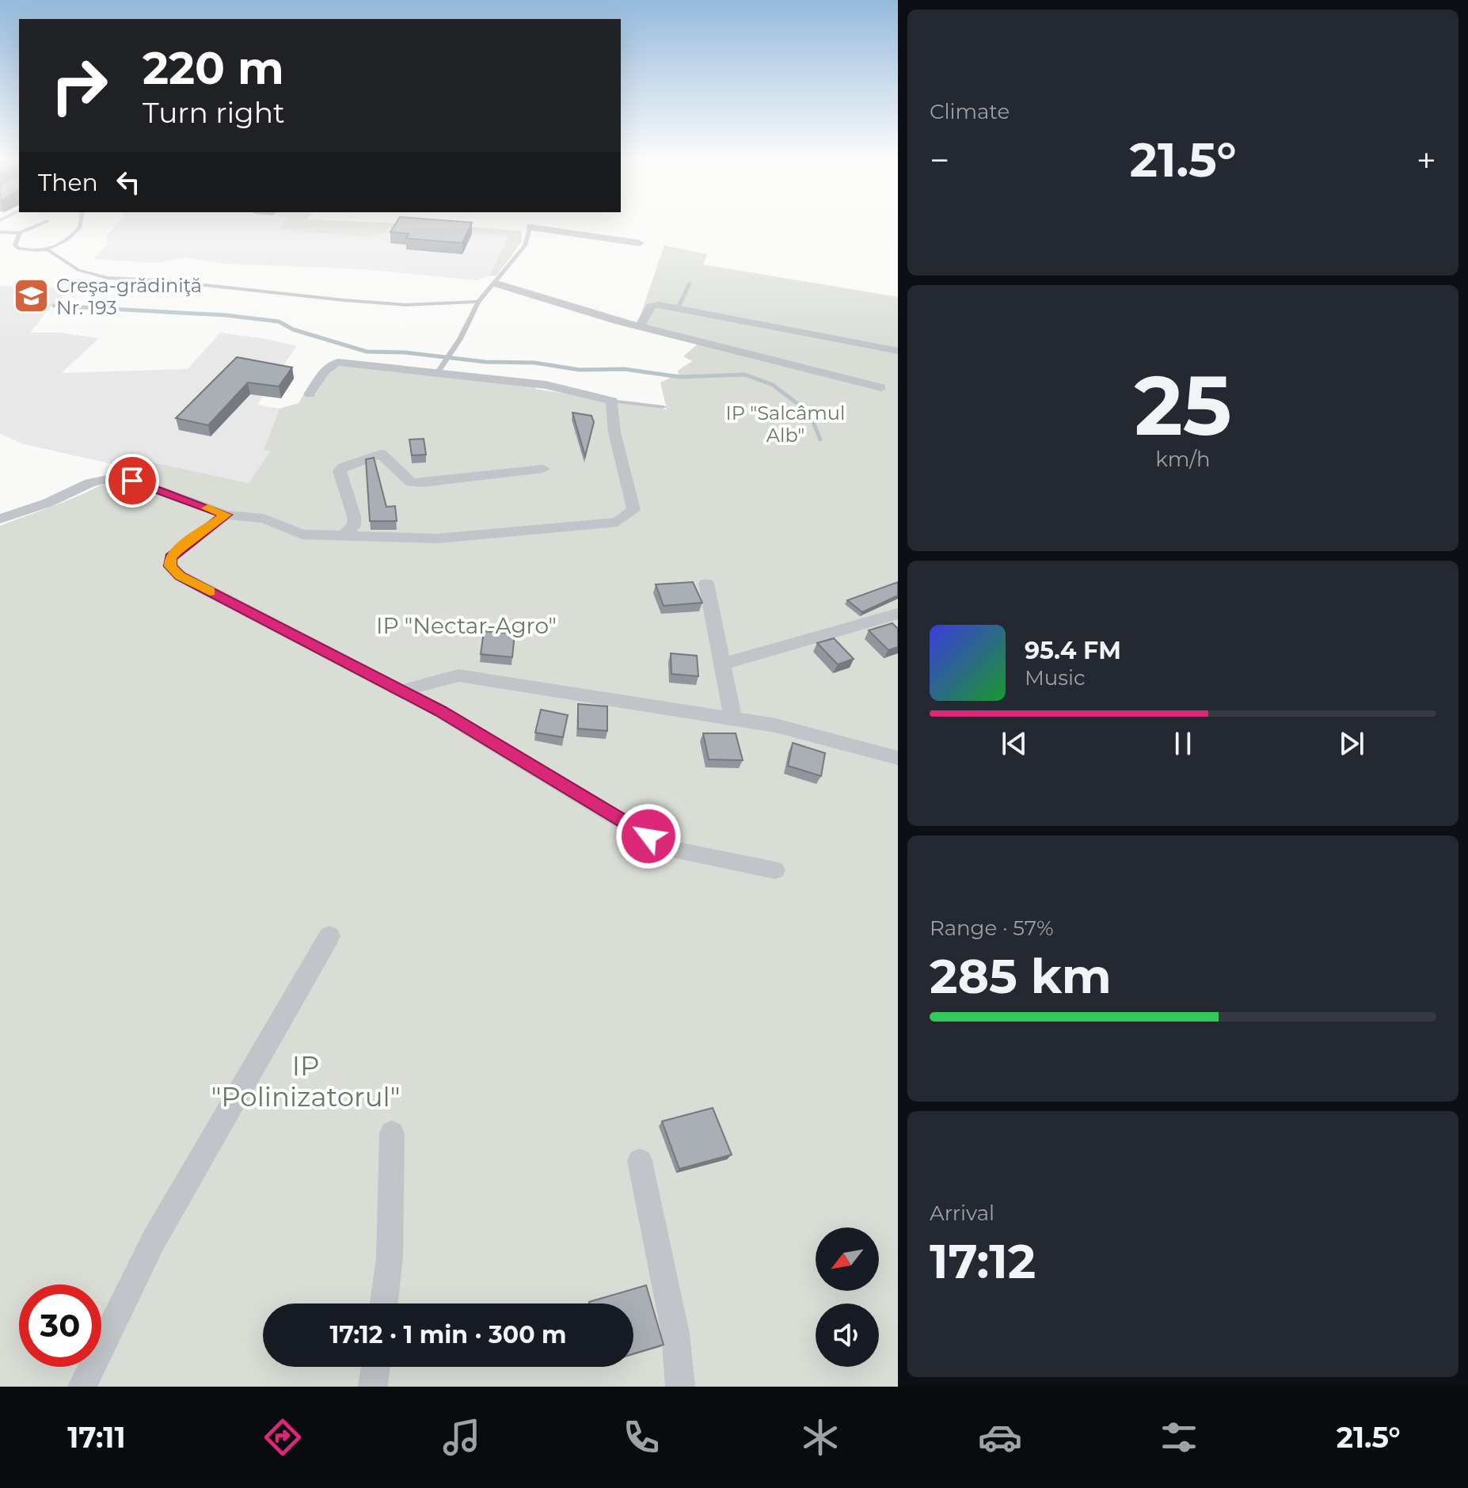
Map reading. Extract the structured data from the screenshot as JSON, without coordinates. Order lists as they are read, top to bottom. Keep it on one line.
{"parks":["IP \"Salcâmul Alb\"","IP \"Nectar-Agro\"","IP \"Polinizatorul\""],"places":{"school or university":["Creşa-grădiniţă Nr. 193"]},"north":"bottom left","page":{"tile":["Climate",["25","km/h"],["Range · 57%","285 km"],["Arrival","17:12"]],"turn":["220 m","Turn right"],"heat":["−","21.5°","+"],"then":"Then","song":["95.4 FM","Music"],"limit":"30","trip":"17:12 · 1 min · 300 m","tabs":["17:11","21.5°"]}}
